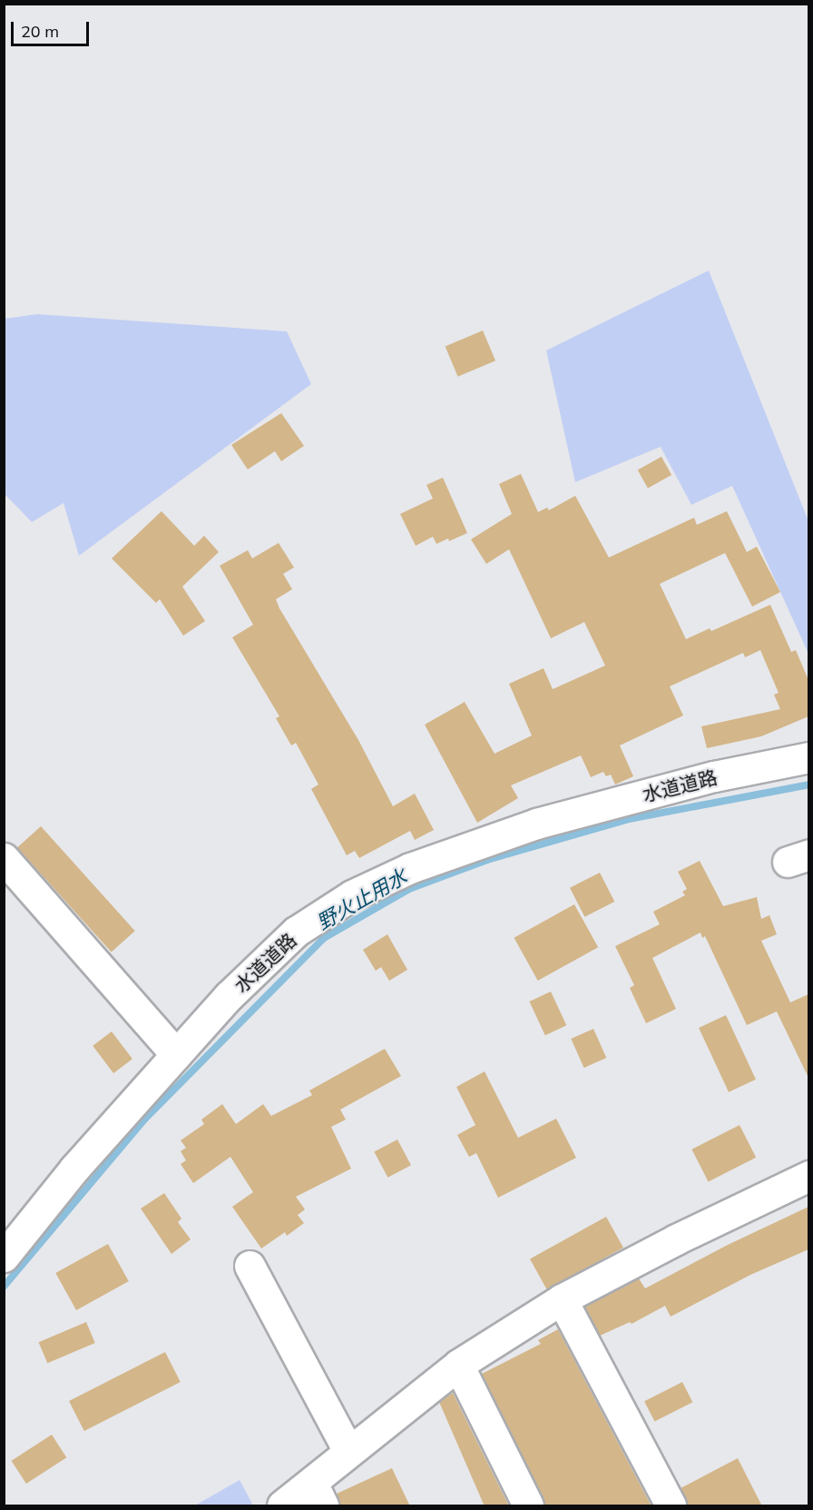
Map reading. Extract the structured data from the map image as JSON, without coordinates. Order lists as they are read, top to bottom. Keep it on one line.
{"streets":{"street":["水道道路"]},"water":["野火止用水"],"scale_bar":"20 m"}
